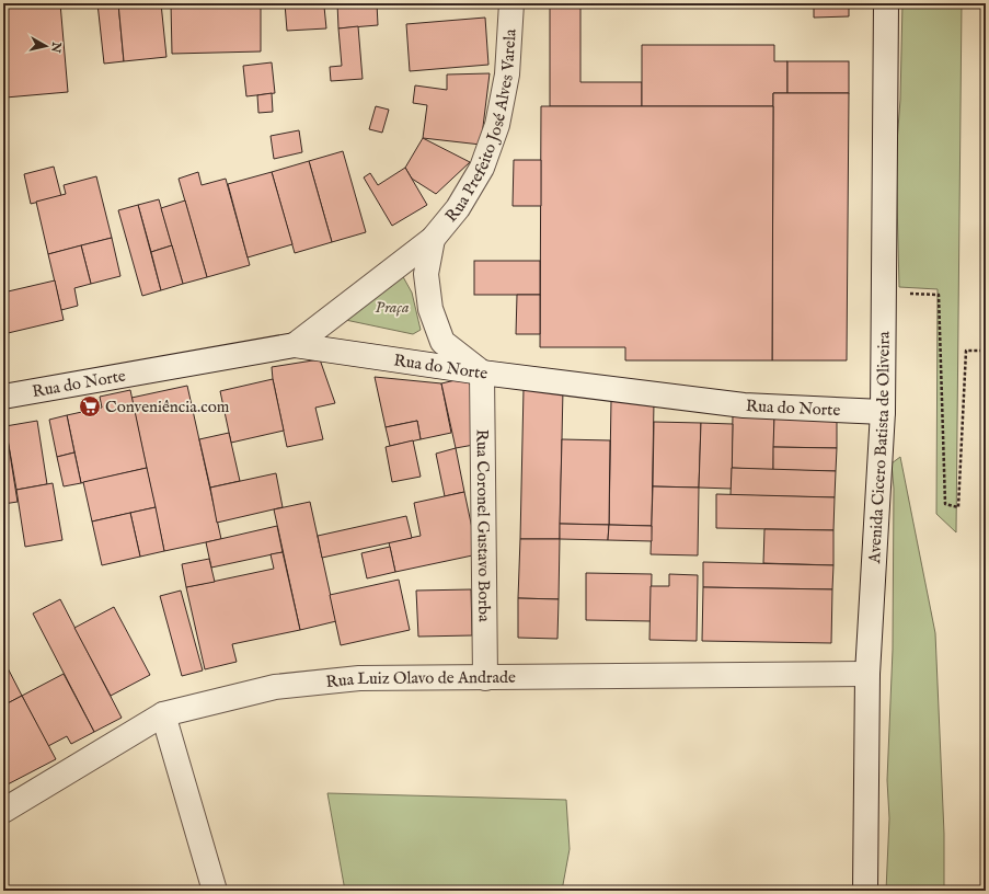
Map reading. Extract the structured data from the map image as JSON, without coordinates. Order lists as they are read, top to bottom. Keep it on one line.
{"streets":{"street":["Rua Prefeito José Alves Varela","Rua do Norte","Avenida Cicero Batista de Oliveira","Rua Coronel Gustavo Borba","Rua Luiz Olavo de Andrade"]},"crossings":[["Rua Prefeito José Alves Varela","Rua do Norte"],["Rua Prefeito José Alves Varela","Rua Coronel Gustavo Borba"],["Rua do Norte","Avenida Cicero Batista de Oliveira"],["Rua do Norte","Rua Coronel Gustavo Borba"],["Avenida Cicero Batista de Oliveira","Rua Luiz Olavo de Andrade"],["Rua Coronel Gustavo Borba","Rua Luiz Olavo de Andrade"]],"parks":["Praça"],"places":{"supermarket":["Conveniência.com"]},"north":"right"}
